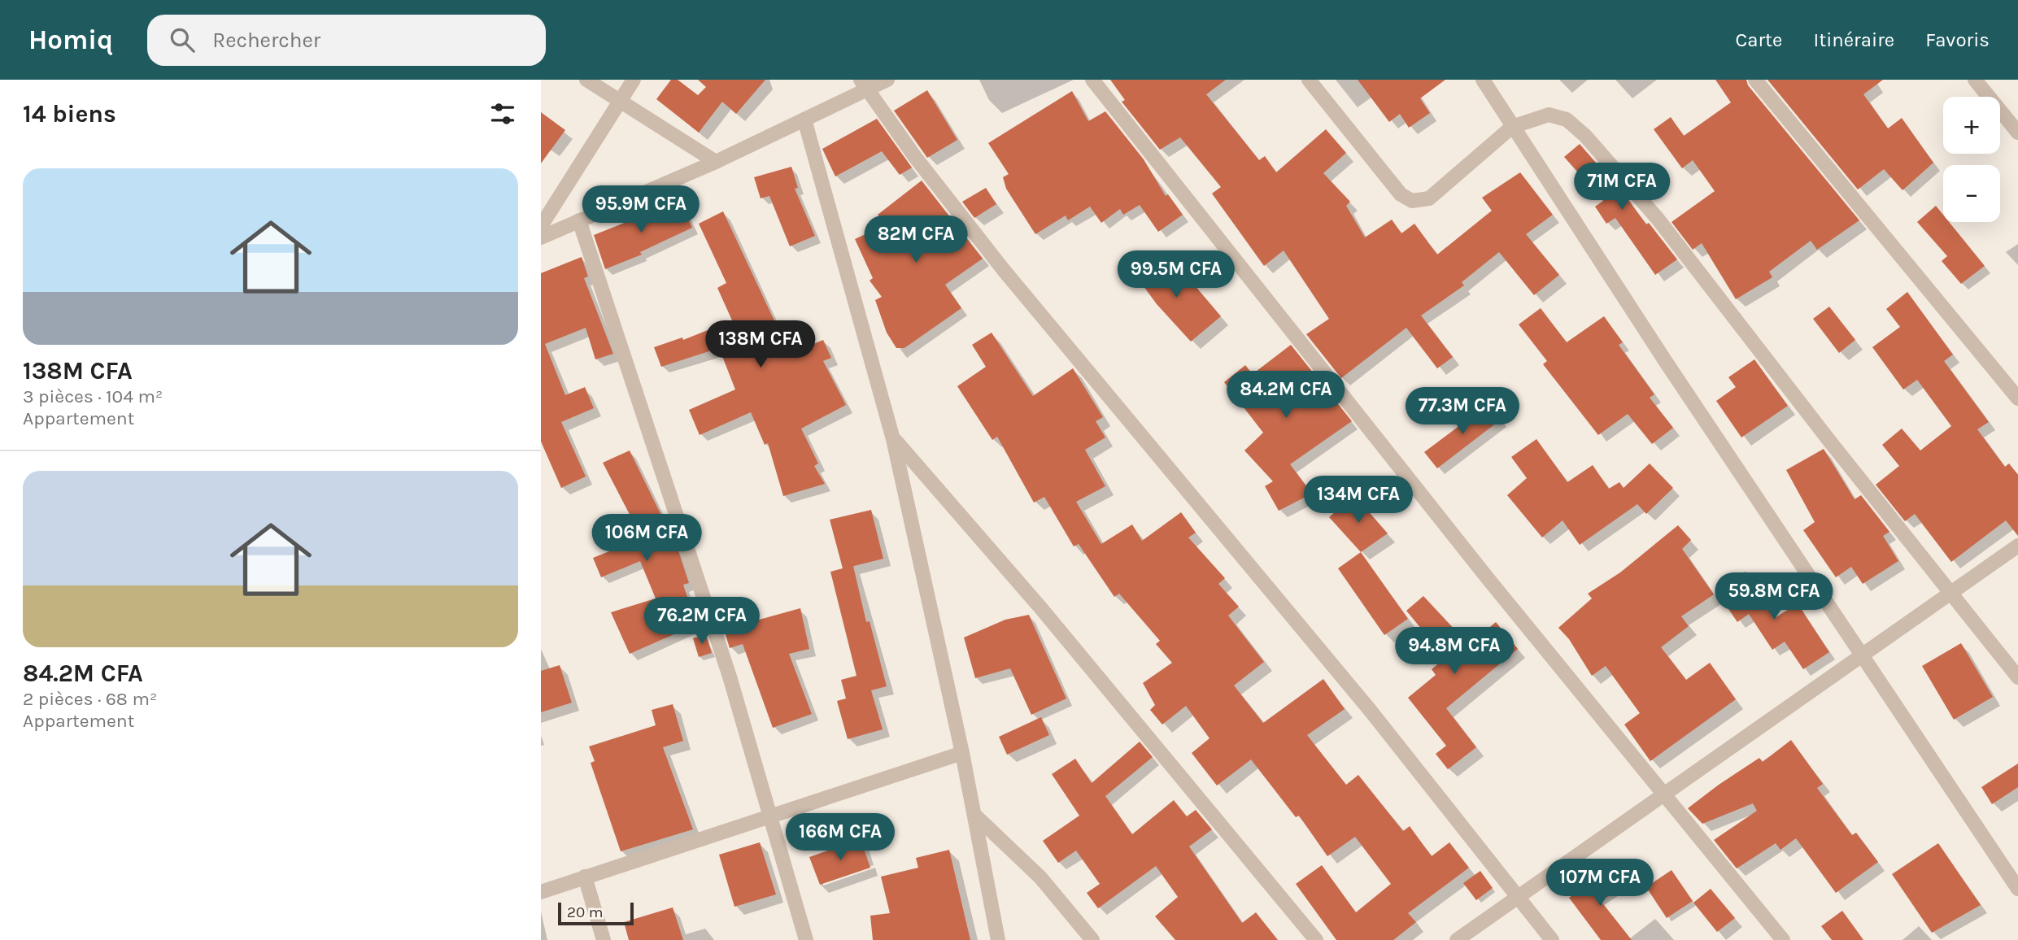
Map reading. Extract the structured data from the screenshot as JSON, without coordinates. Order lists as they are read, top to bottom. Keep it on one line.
{"scale_bar":"20 m","page":{"header":"Homiq","search":"Rechercher","nav":["Carte","Itinéraire","Favoris"],"heading":"14 biens","map_buttons":["+","−"],"list":[{"name":"138M CFA","note":"3 pièces · 104 m² · Appartement"},{"name":"84.2M CFA","note":"2 pièces · 68 m² · Appartement"}],"price":["71M CFA","95.9M CFA","82M CFA","99.5M CFA","138M CFA","84.2M CFA","77.3M CFA","134M CFA","106M CFA","59.8M CFA","76.2M CFA","94.8M CFA","166M CFA","107M CFA"],"scale":"20 m"}}
